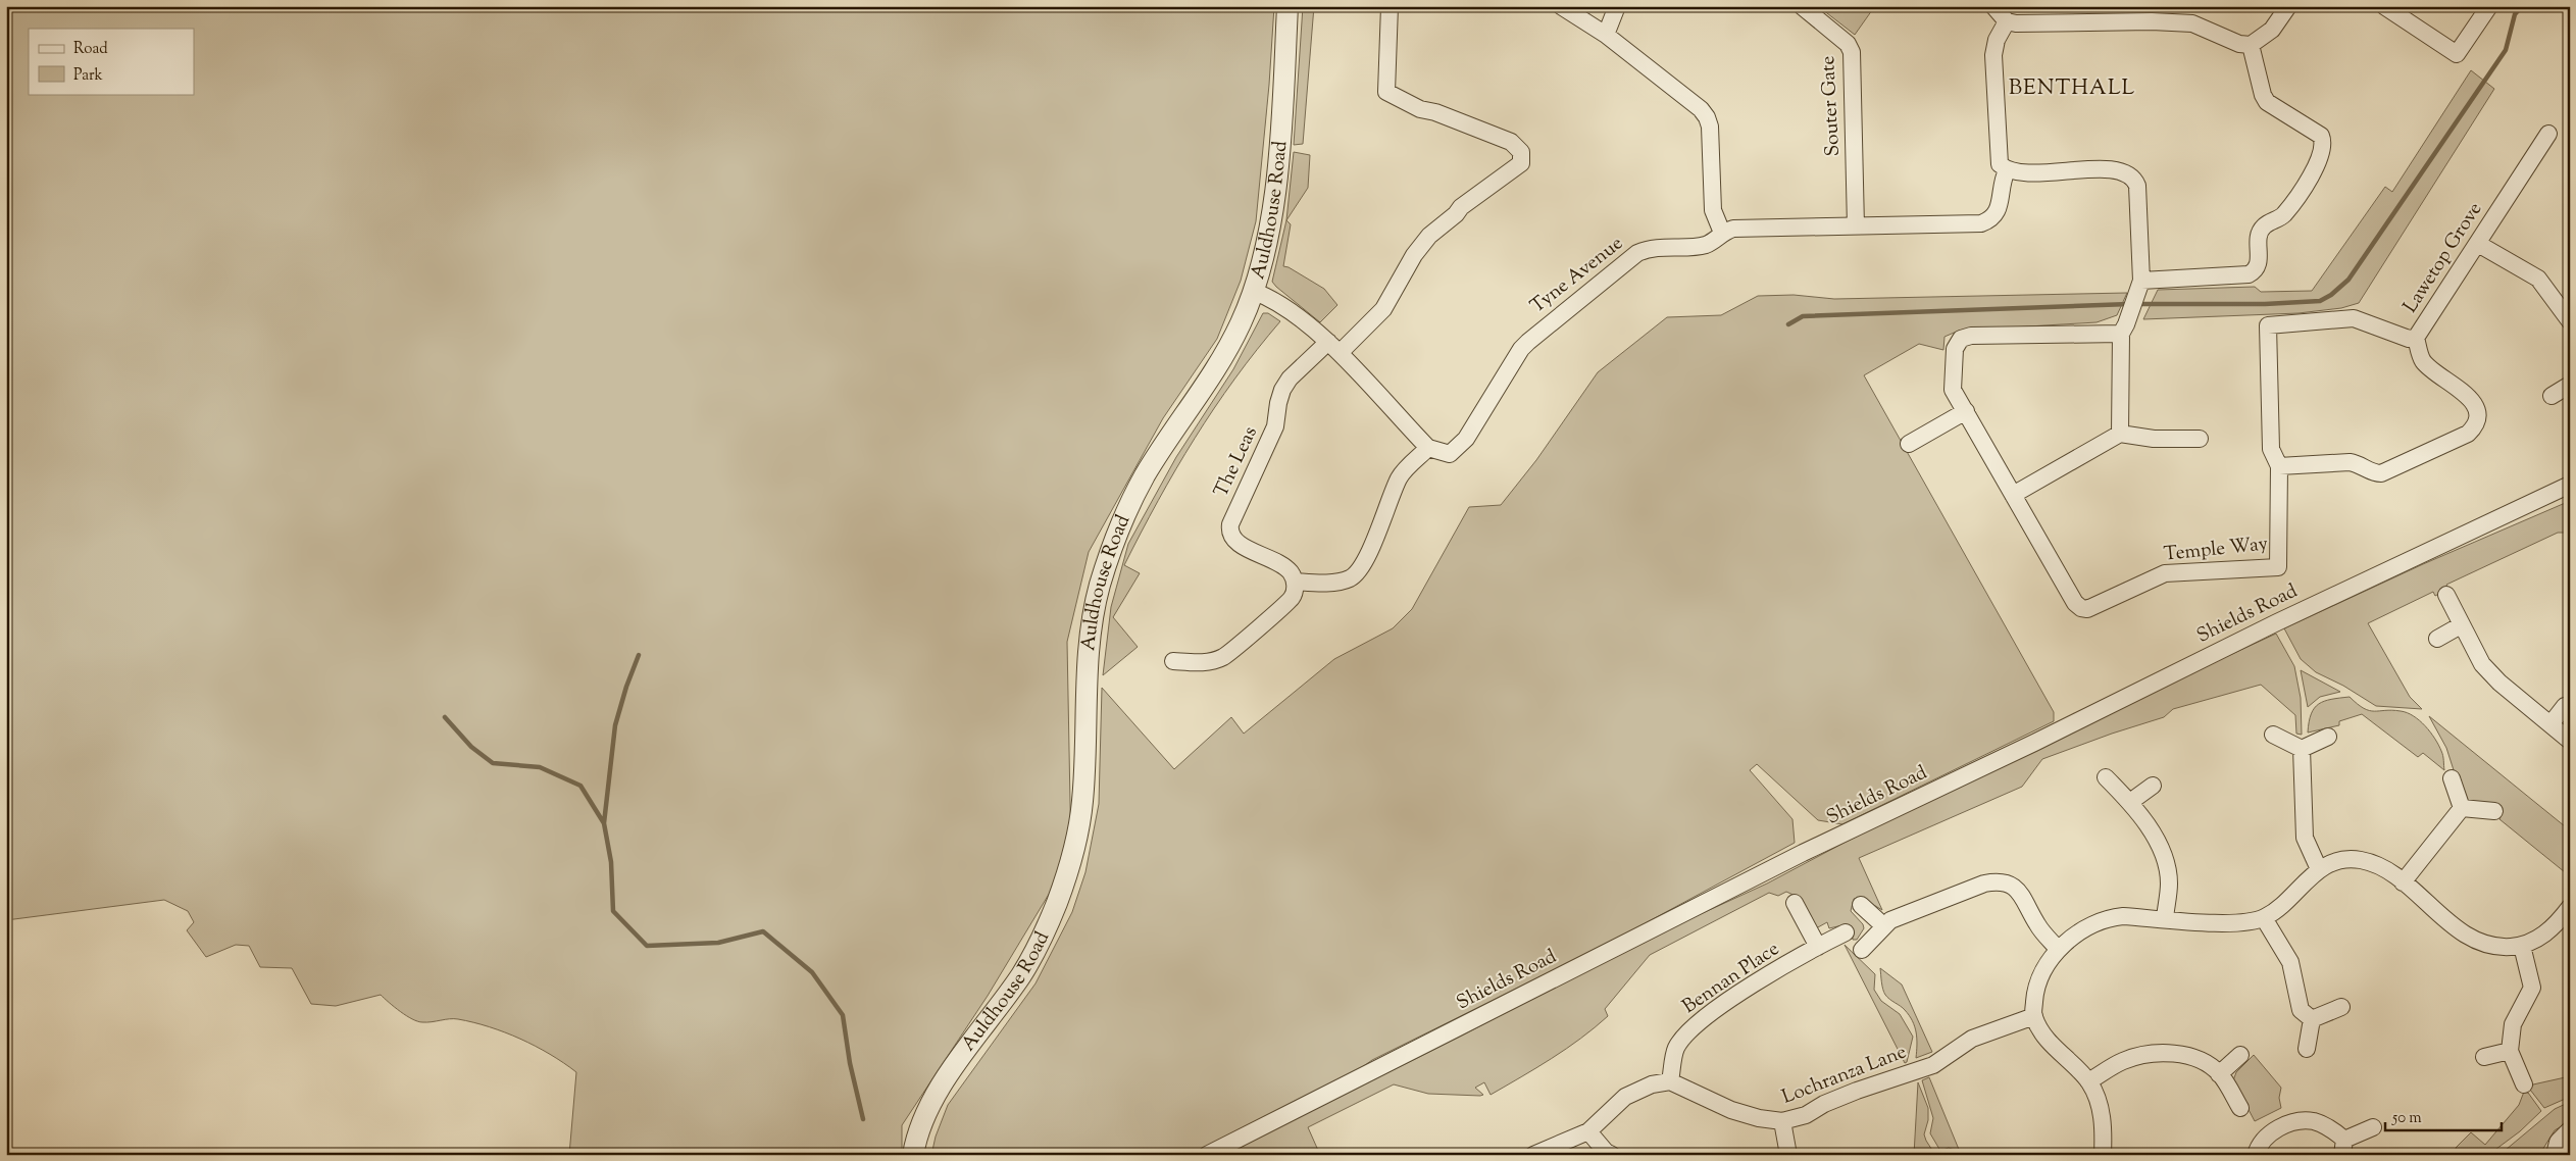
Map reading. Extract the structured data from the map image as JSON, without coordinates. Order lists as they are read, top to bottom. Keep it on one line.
{"streets":{"street":["Souter Gate","Auldhouse Road","Lawetop Grove","Tyne Avenue","The Leas","Temple Way","Shields Road","Bennan Place","Lochranza Lane"]},"crossings":[["Souter Gate","Tyne Avenue"],["Lawetop Grove","Temple Way"],["Bennan Place","Lochranza Lane"]],"districts":["BENTHALL"],"legend":["Road","Park"],"scale_bar":"50 m"}
